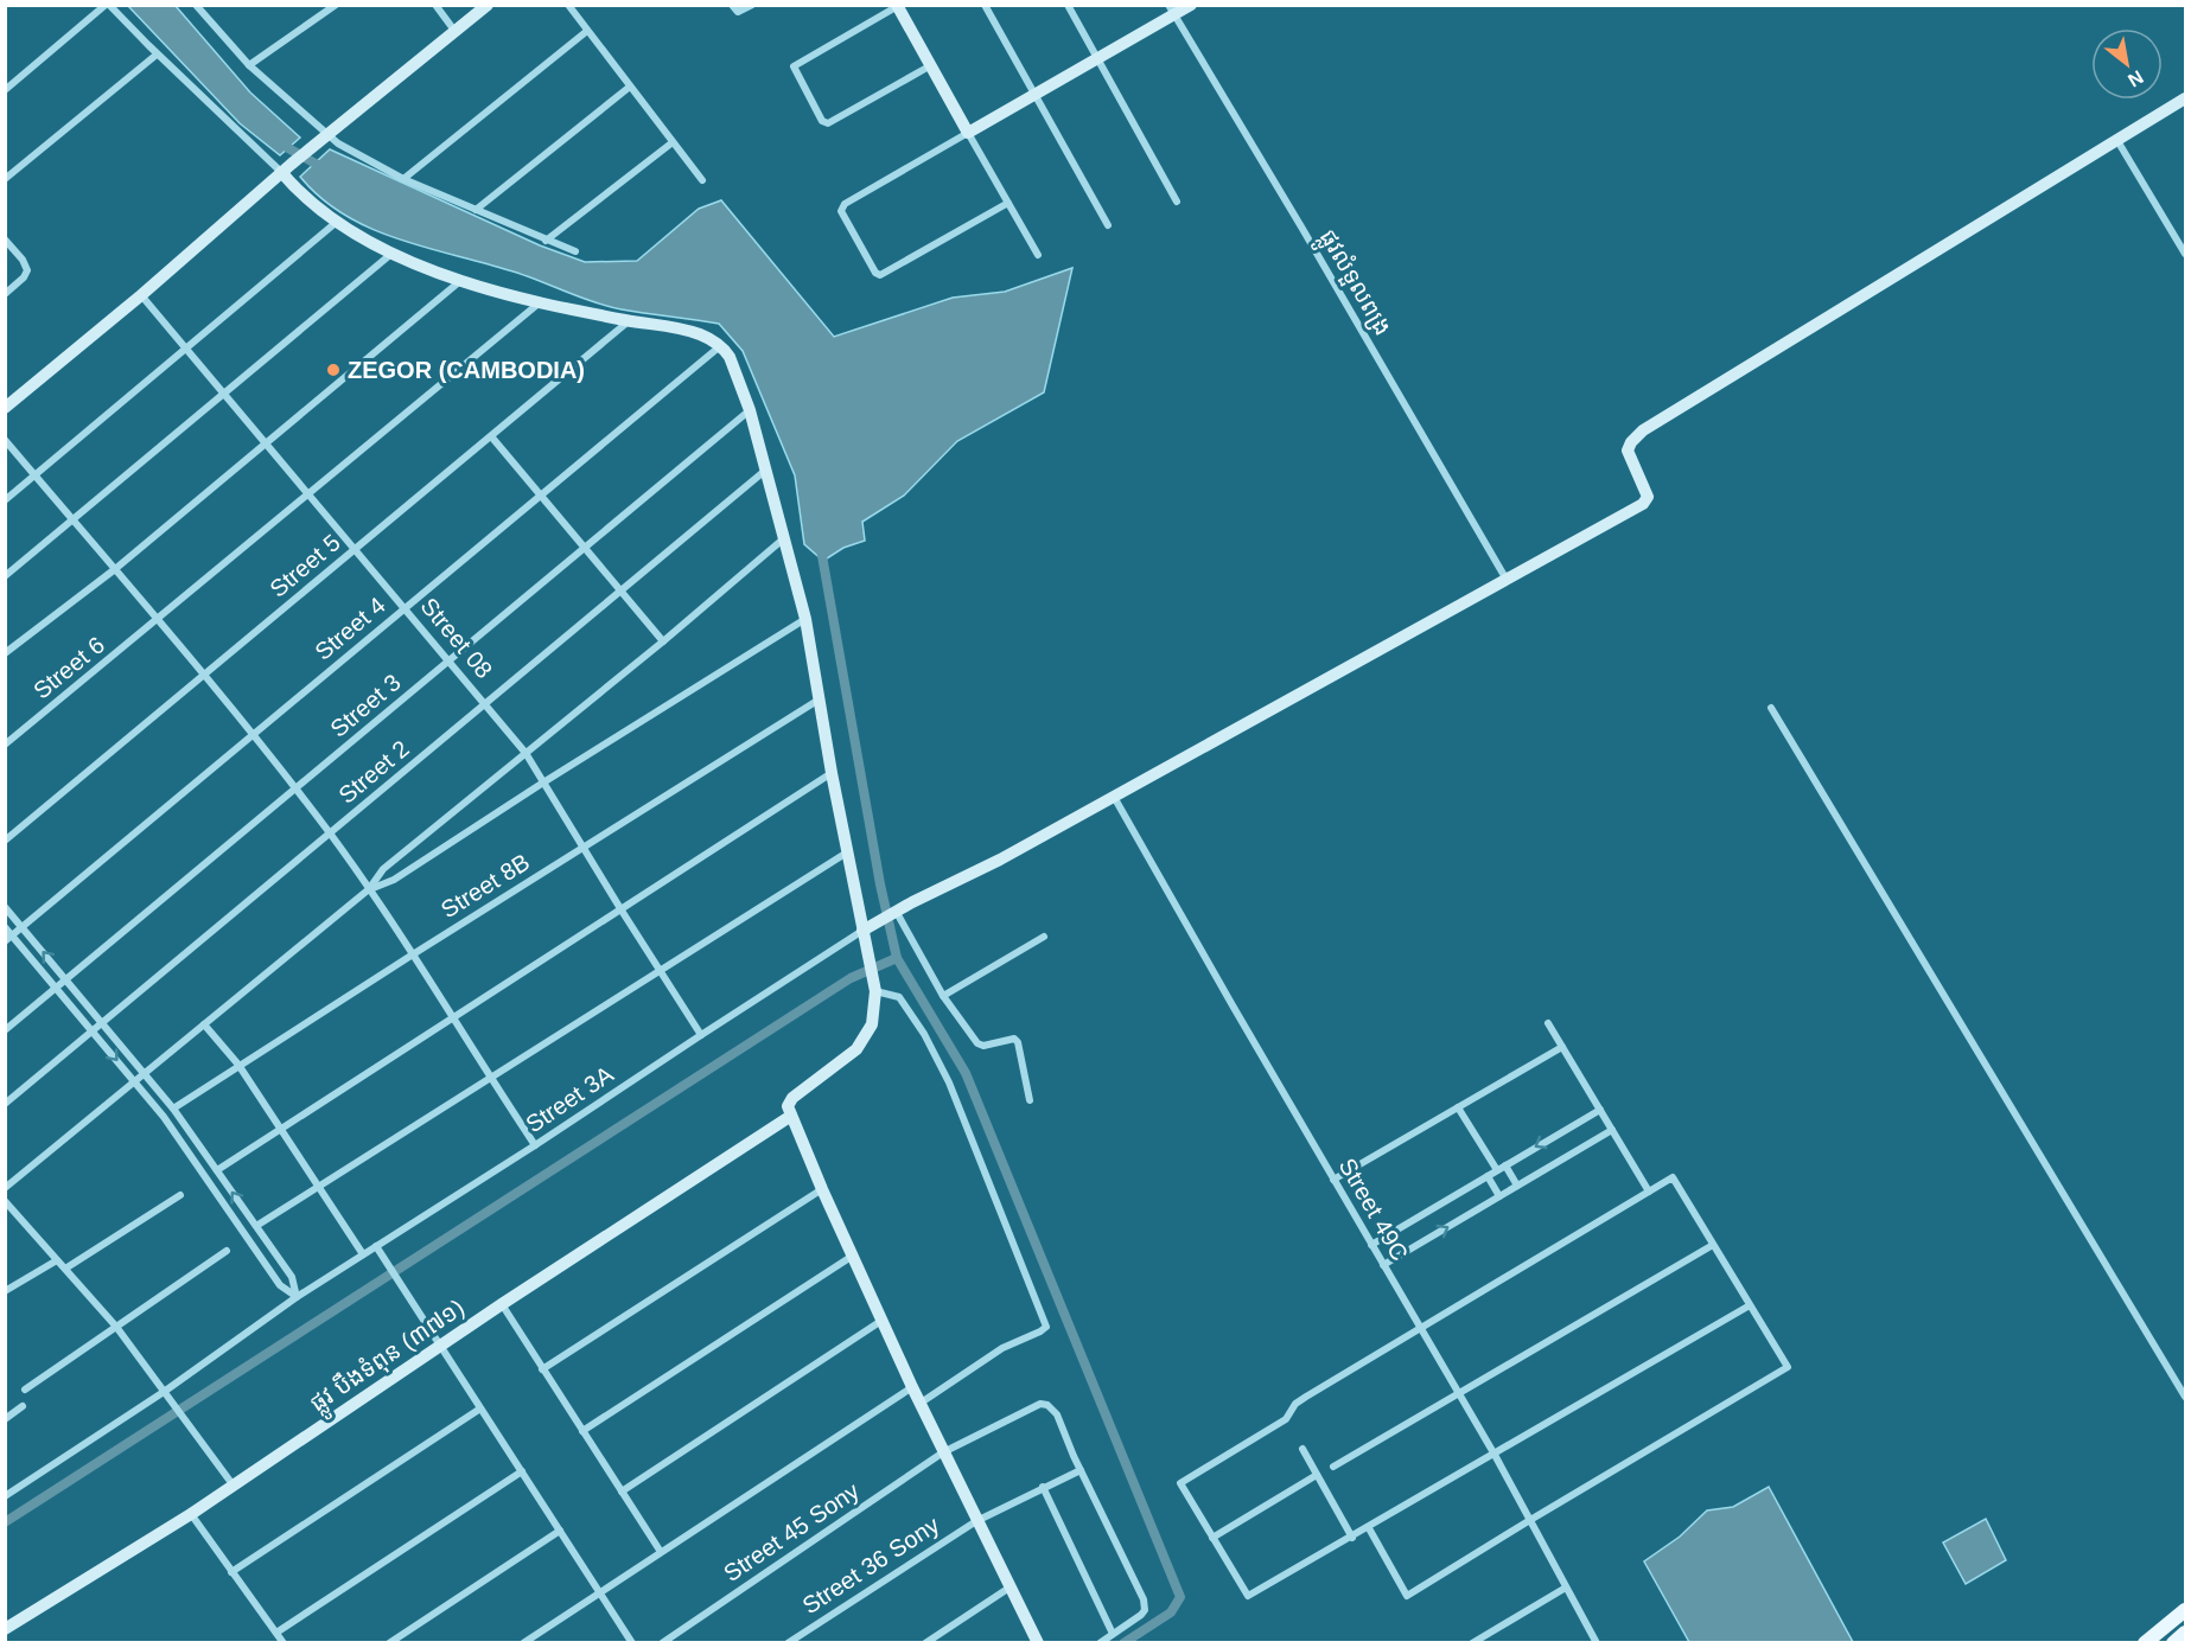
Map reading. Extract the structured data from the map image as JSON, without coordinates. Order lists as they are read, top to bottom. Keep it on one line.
{"streets":{"street":["ផ្លូវលំទួលពង្រ","Street 5","Street 4","Street 08","Street 6","Street 3","Street 2","Street 8B","Street 3A","Street 49C","ផ្លូវ បឹងទំពុន (៣៧១)","Street 45 Sony","Street 36 Sony"]},"crossings":[["Street 5","Street 08"],["Street 4","Street 08"],["Street 08","Street 6"],["Street 08","Street 3"],["Street 08","Street 2"],["Street 08","Street 8B"],["Street 08","Street 3A"],["Street 45 Sony","Street 36 Sony"]],"places":["ZEGOR (CAMBODIA)"],"north":"bottom right"}
